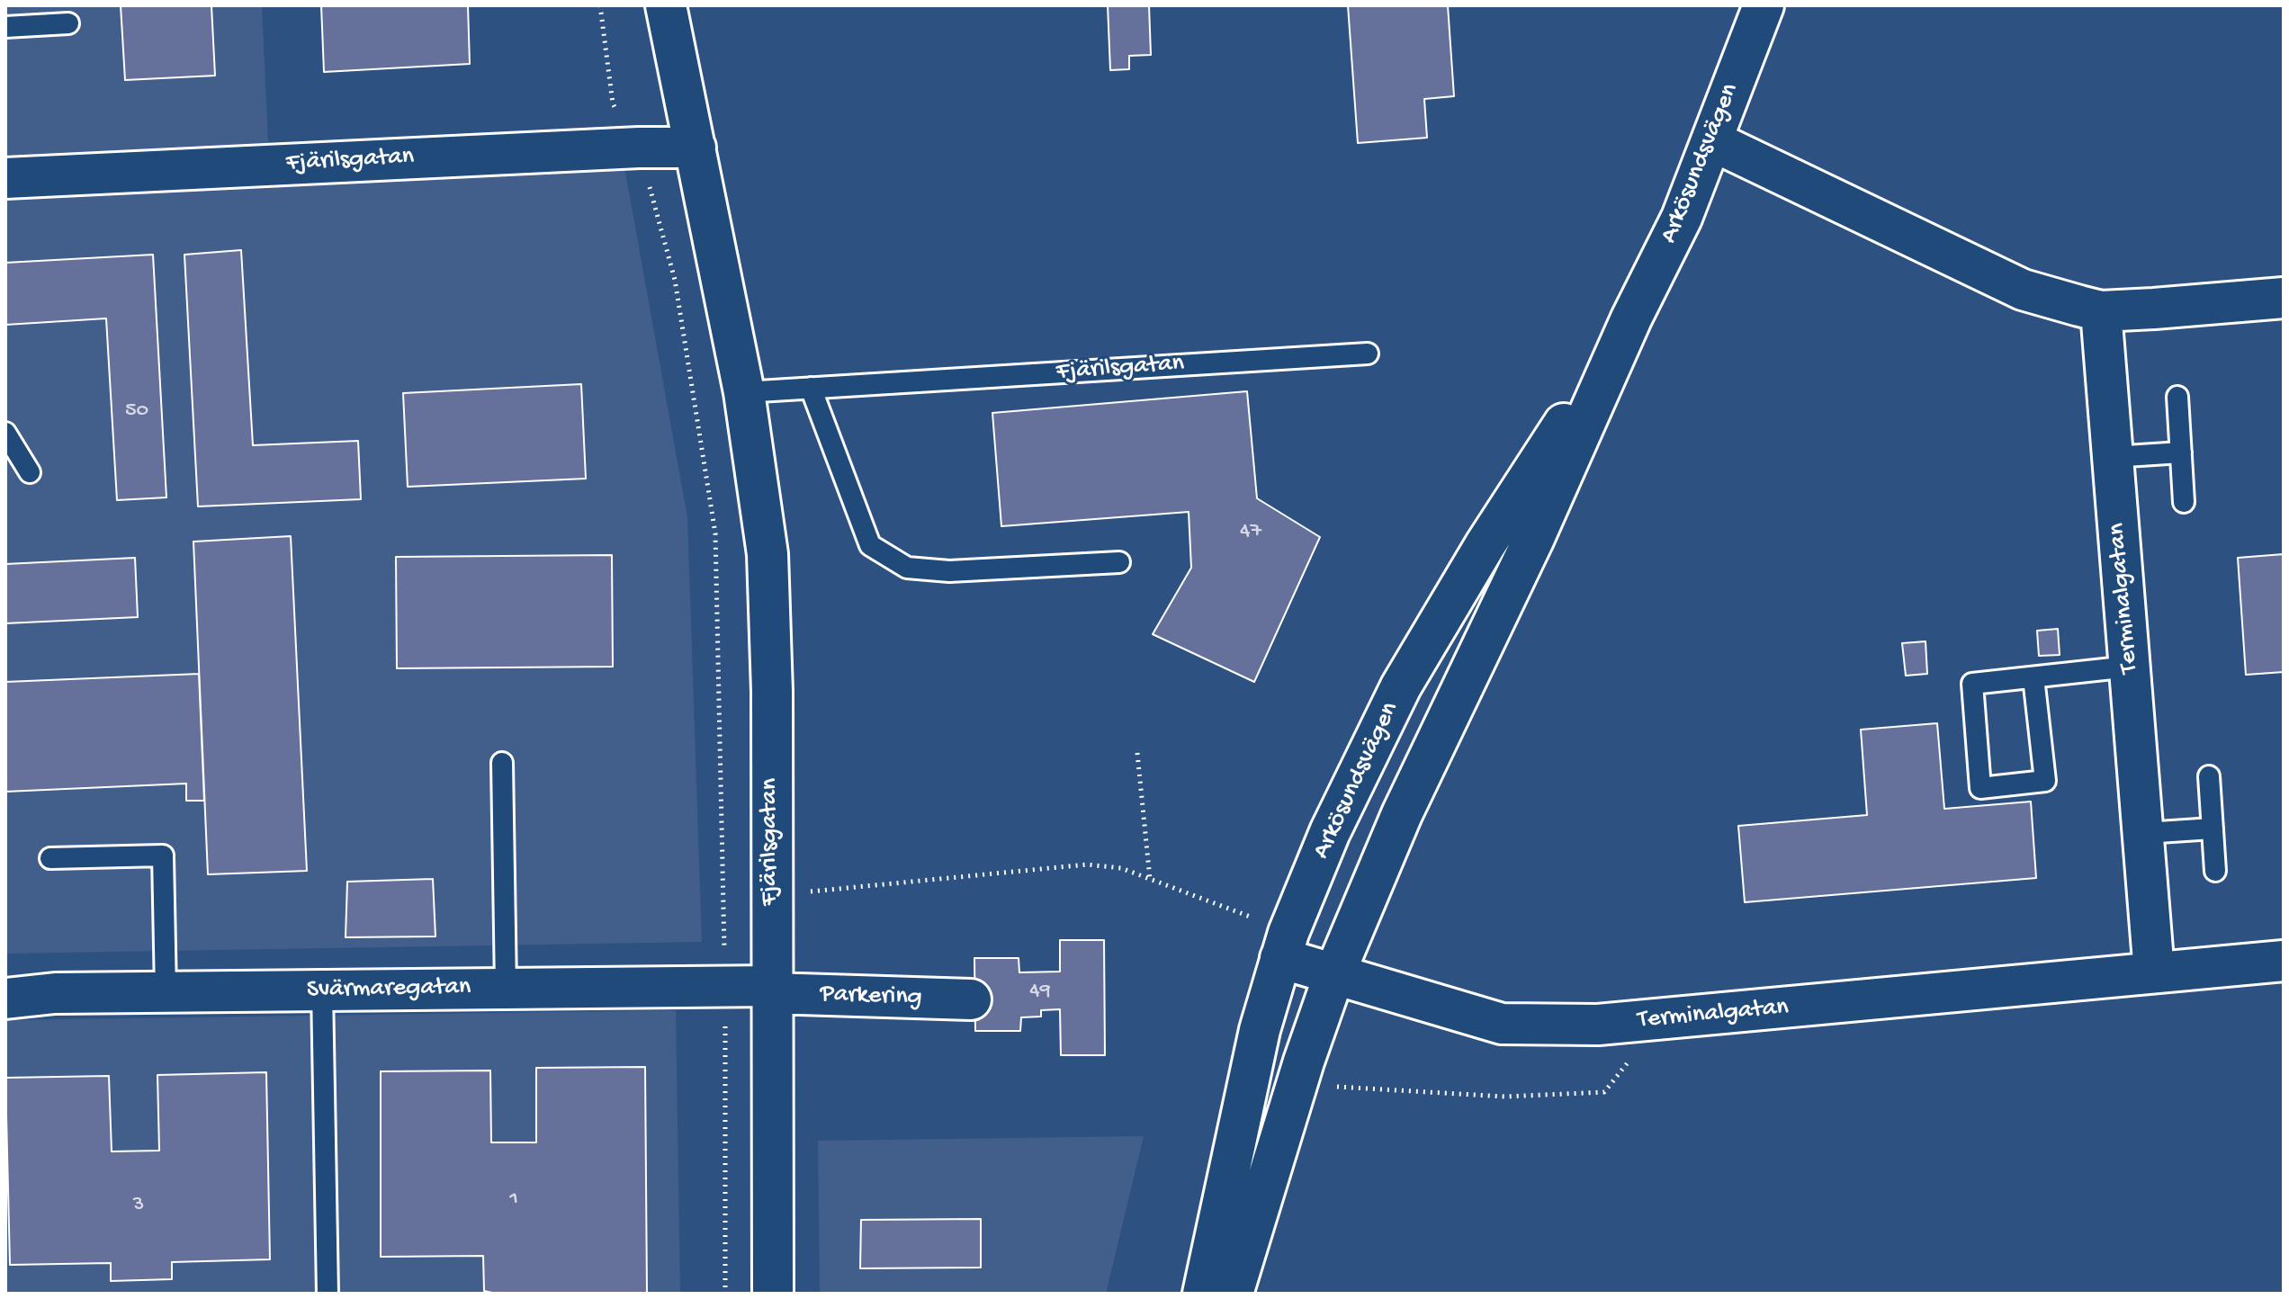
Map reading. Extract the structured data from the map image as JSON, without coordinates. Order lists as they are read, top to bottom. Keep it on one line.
{"streets":{"street":["Fjärilsgatan","Arkösundsvägen","Terminalgatan","Svärmaregatan","Parkering"]},"crossings":[["Fjärilsgatan","Svärmaregatan"],["Fjärilsgatan","Parkering"],["Arkösundsvägen","Terminalgatan"],["Svärmaregatan","Parkering"]],"house_numbers":["50","47","49","1","3"]}
